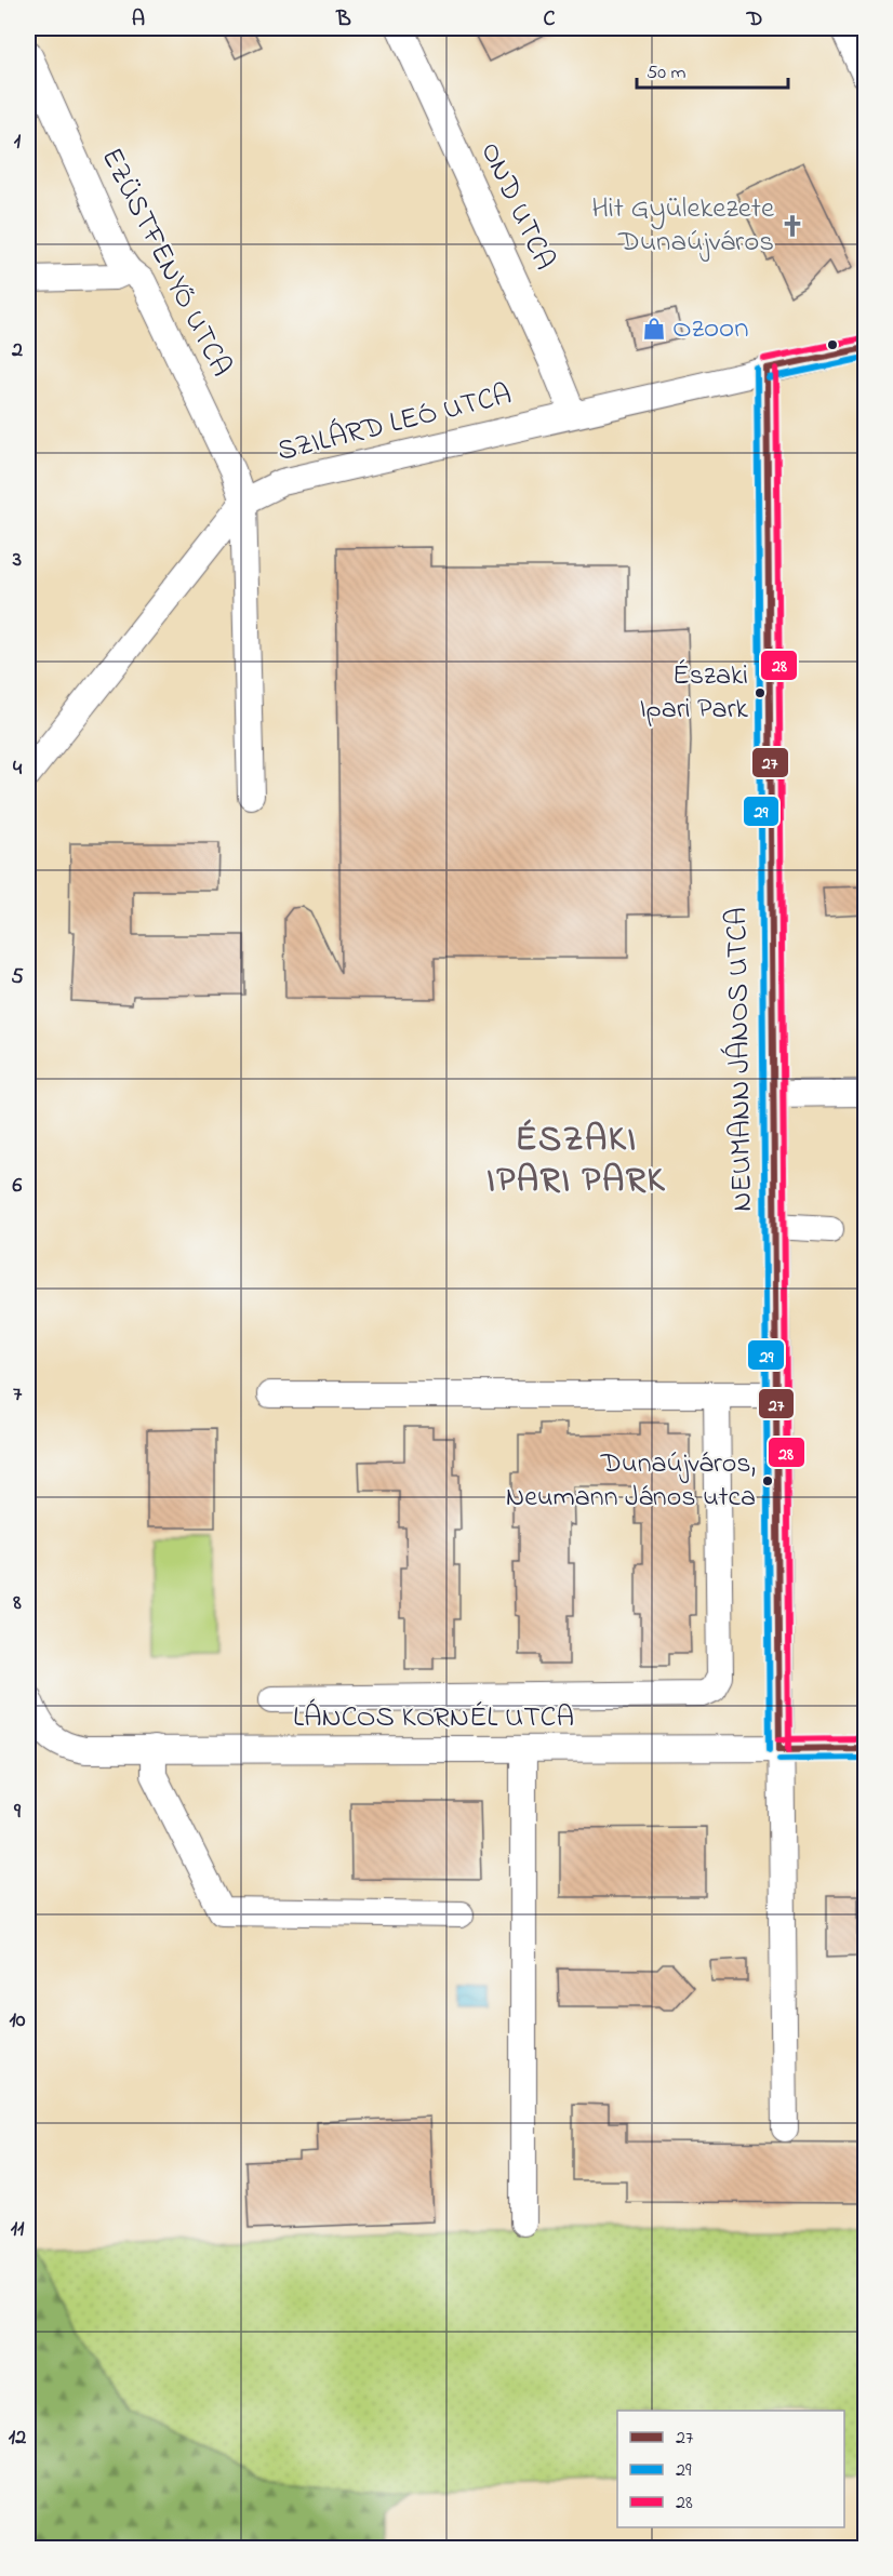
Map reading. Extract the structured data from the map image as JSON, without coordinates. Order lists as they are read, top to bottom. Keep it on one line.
{"streets":{"street":["OND UTCA","EZÜSTFENYŐ UTCA","SZILÁRD LEÓ UTCA","NEUMANN JÁNOS UTCA","LÁNCOS KORNÉL UTCA"]},"crossings":[["OND UTCA","SZILÁRD LEÓ UTCA"],["EZÜSTFENYŐ UTCA","SZILÁRD LEÓ UTCA"],["SZILÁRD LEÓ UTCA","NEUMANN JÁNOS UTCA"],["NEUMANN JÁNOS UTCA","LÁNCOS KORNÉL UTCA"]],"districts":["ÉSZAKI IPARI PARK"],"places":{"church":["Hit Gyülekezete Dunaújváros"],"shop":["Ozoon"],"other":["Északi Ipari Park","Dunaújváros, Neumann János utca"]},"lines":["transit line 28","transit line 27","transit line 29"],"legend":["27","29","28"],"scale_bar":"50 m","grid":{"columns":["A","B","C","D"],"rows":["1","2","3","4","5","6","7","8","9","10","11","12"]}}
